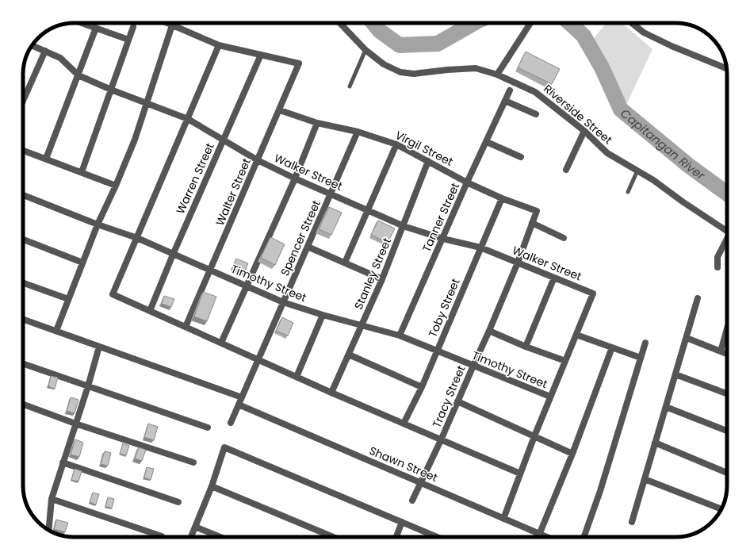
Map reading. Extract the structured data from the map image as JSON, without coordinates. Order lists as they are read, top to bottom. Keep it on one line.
{"streets":{"street":["Riverside Street","Virgil Street","Walker Street","Warren Street","Walter Street","Tanner Street","Spencer Street","Stanley Street","Timothy Street","Toby Street","Tracy Street","Shawn Street"]},"crossings":[["Virgil Street","Walter Street"],["Virgil Street","Tanner Street"],["Virgil Street","Spencer Street"],["Virgil Street","Stanley Street"],["Virgil Street","Toby Street"],["Virgil Street","Tracy Street"],["Walker Street","Warren Street"],["Walker Street","Walter Street"],["Walker Street","Tanner Street"],["Walker Street","Spencer Street"],["Walker Street","Stanley Street"],["Walker Street","Toby Street"],["Walker Street","Tracy Street"],["Warren Street","Walter Street"],["Warren Street","Timothy Street"],["Walter Street","Timothy Street"],["Tanner Street","Timothy Street"],["Spencer Street","Timothy Street"],["Spencer Street","Shawn Street"],["Stanley Street","Timothy Street"],["Timothy Street","Toby Street"],["Timothy Street","Tracy Street"],["Tracy Street","Shawn Street"]],"water":["Capitangan River"]}
